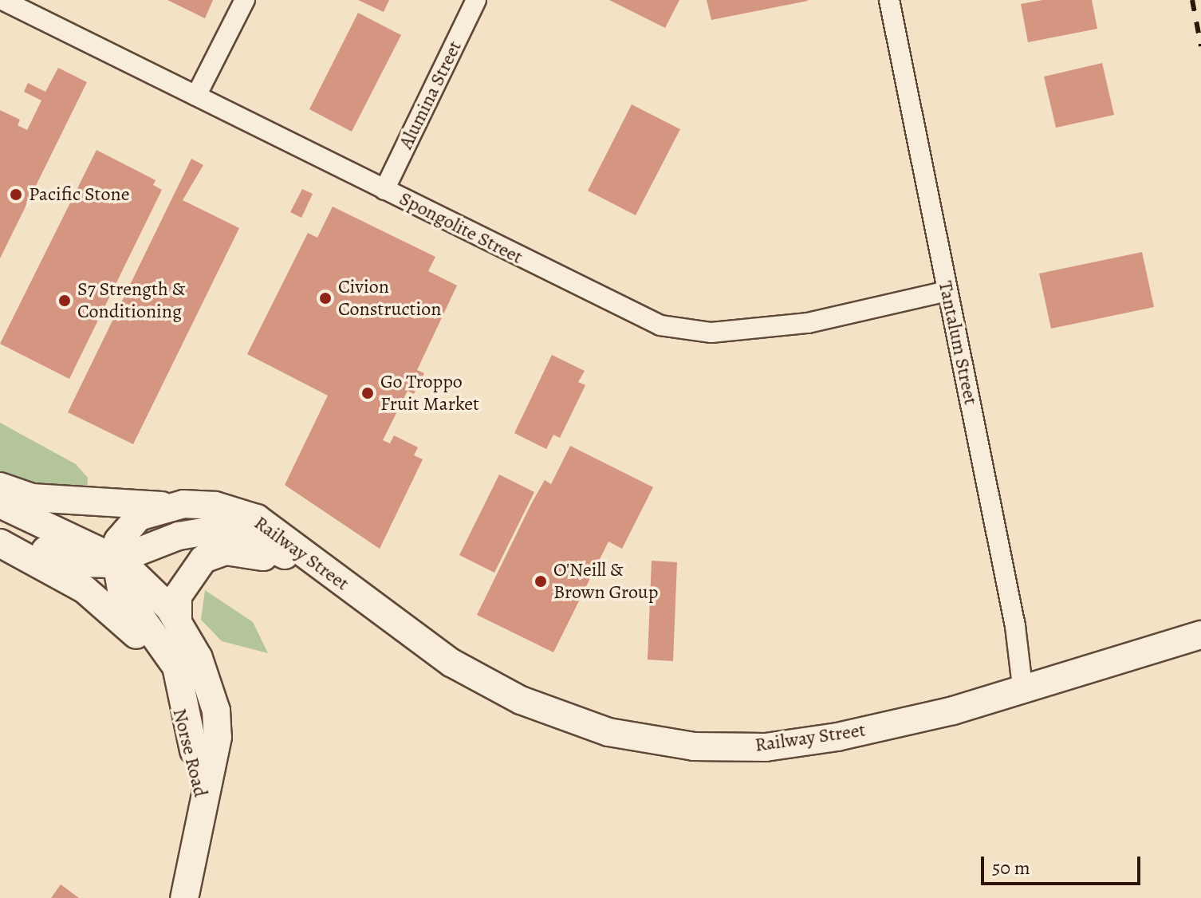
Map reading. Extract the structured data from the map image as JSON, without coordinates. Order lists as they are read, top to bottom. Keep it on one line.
{"streets":{"main road":["Railway Street","Norse Road"],"street":["Alumina Street","Spongolite Street","Tantalum Street"]},"crossings":[["Alumina Street","Spongolite Street"],["Spongolite Street","Tantalum Street"],["Tantalum Street","Railway Street"],["Railway Street","Norse Road"]],"places":["Pacific Stone","Civion Construction","S7 Strength & Conditioning","Go Troppo Fruit Market","O'Neill & Brown Group"],"scale_bar":"50 m"}
